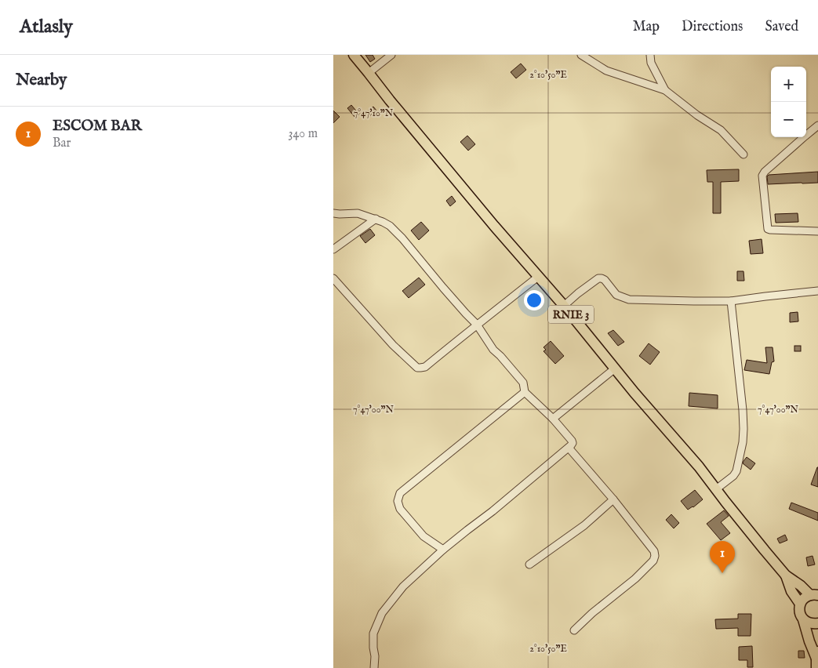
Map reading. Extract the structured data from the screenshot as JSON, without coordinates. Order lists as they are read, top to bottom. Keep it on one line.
{"streets":{"highway":["RNIE 3"]},"page":{"header":"Atlasly","nav":["Map","Directions","Saved"],"heading":"Nearby","map_buttons":["+","−"],"list":[{"mark":"1","name":"ESCOM BAR","note":"Bar","value":"340 m"}],"pins":"1"},"coordinates":["2°10'50\"E","7°47'10\"N","7°47'00\"N"]}
